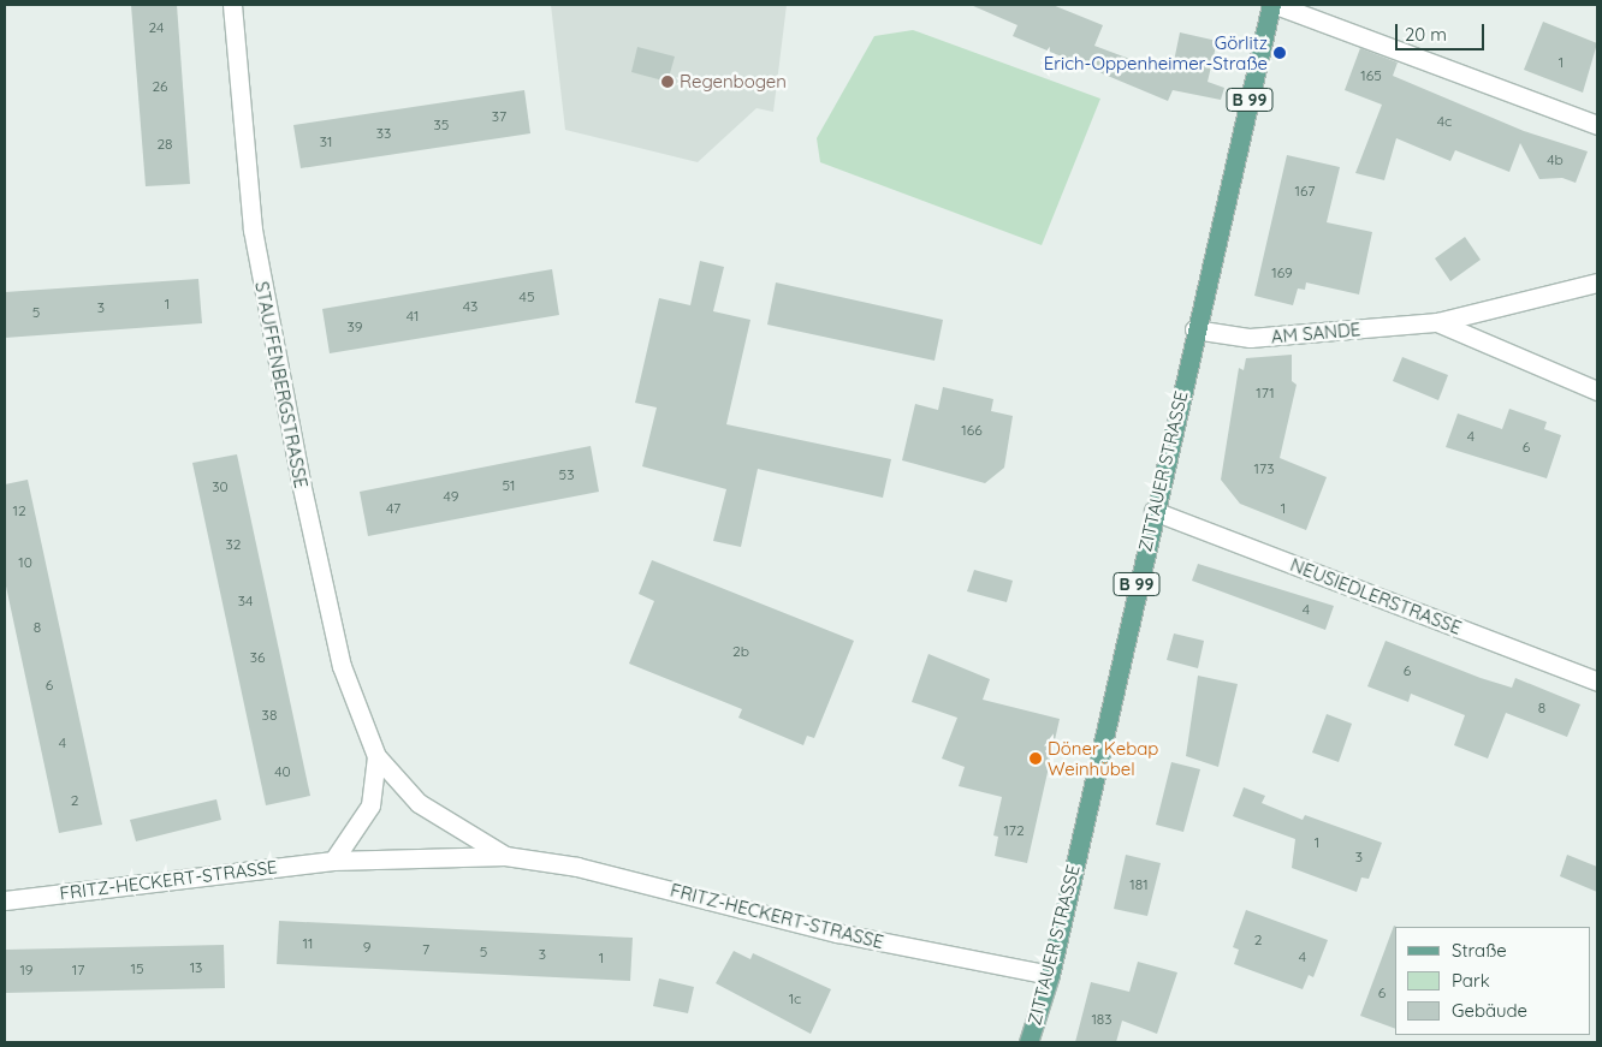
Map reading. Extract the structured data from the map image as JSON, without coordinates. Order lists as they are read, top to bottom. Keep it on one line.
{"streets":{"main road":["B 99","ZITTAUER STRASSE"],"street":["AM SANDE","STAUFFENBERGSTRASSE","NEUSIEDLERSTRASSE","FRITZ-HECKERT-STRASSE"]},"crossings":[["AM SANDE","ZITTAUER STRASSE"],["STAUFFENBERGSTRASSE","FRITZ-HECKERT-STRASSE"],["ZITTAUER STRASSE","NEUSIEDLERSTRASSE"],["ZITTAUER STRASSE","FRITZ-HECKERT-STRASSE"]],"places":["Görlitz Erich-Oppenheimer-Straße","Regenbogen","Döner Kebap Weinhübel"],"house_numbers":["24","1","165","26","37","4c","35","33","31","28","4b","167","169","45","1","43","3","5","41","39","171","166","4","6","173","53","51","30","49","47","1","12","32","10","34","4","8","2b","36","6","6","8","38","4","40","2","172","1","3","181","2","11","9","7","5","3","4","1","13","15","19","17","6","1c","183"],"legend":["Straße","Park","Gebäude"],"scale_bar":"20 m"}
